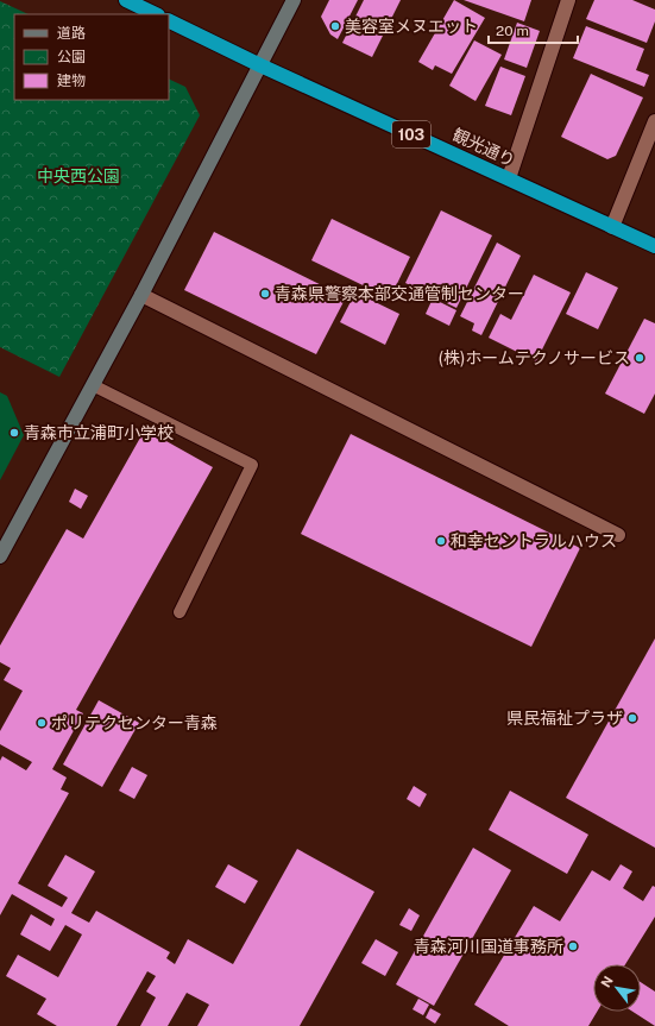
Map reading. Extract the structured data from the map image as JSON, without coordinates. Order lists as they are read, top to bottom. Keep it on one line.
{"streets":{"highway":["103","観光通り"]},"parks":["中央西公園"],"places":["美容室メヌエット","青森県警察本部交通管制センター","(株)ホームテクノサービス","青森市立浦町小学校","和幸セントラルハウス","県民福祉プラザ","ポリテクセンター青森","青森河川国道事務所"],"legend":["道路","公園","建物"],"scale_bar":"20 m","north":"top left"}
